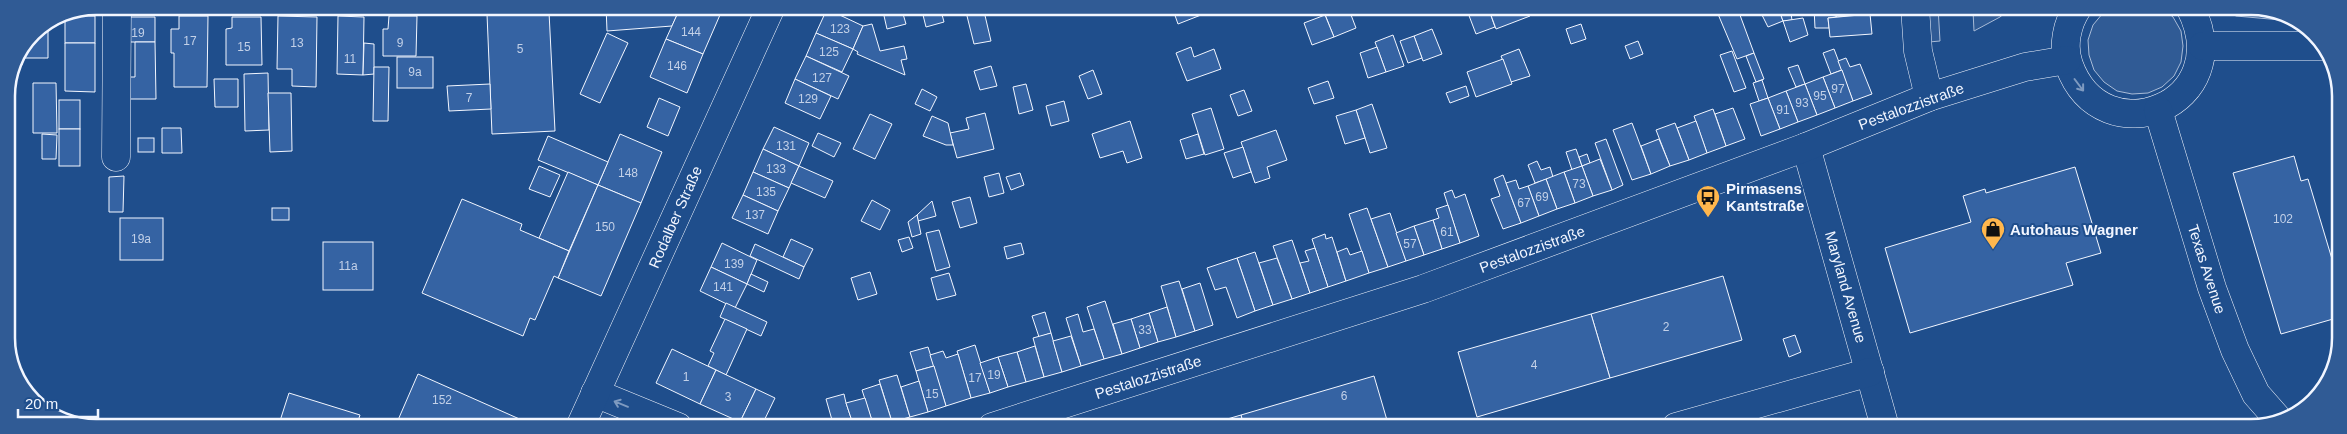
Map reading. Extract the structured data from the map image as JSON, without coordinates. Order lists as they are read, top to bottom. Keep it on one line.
{"streets":{"street":["Pestalozzistraße","Rodalber Straße","Texas Avenue","Maryland Avenue"]},"crossings":[["Pestalozzistraße","Maryland Avenue"]],"places":{"bus stop":["Pirmasens Kantstraße"],"shop":["Autohaus Wagner"]},"house_numbers":["123","144","19","17","13","9","15","5","125","11","146","9a","127","97","95","7","129","93","91","131","133","148","73","135","69","67","137","102","150","61","19a","57","139","11a","141","2","33","4","19","1","17","15","6","3","152"],"scale_bar":"20 m"}
